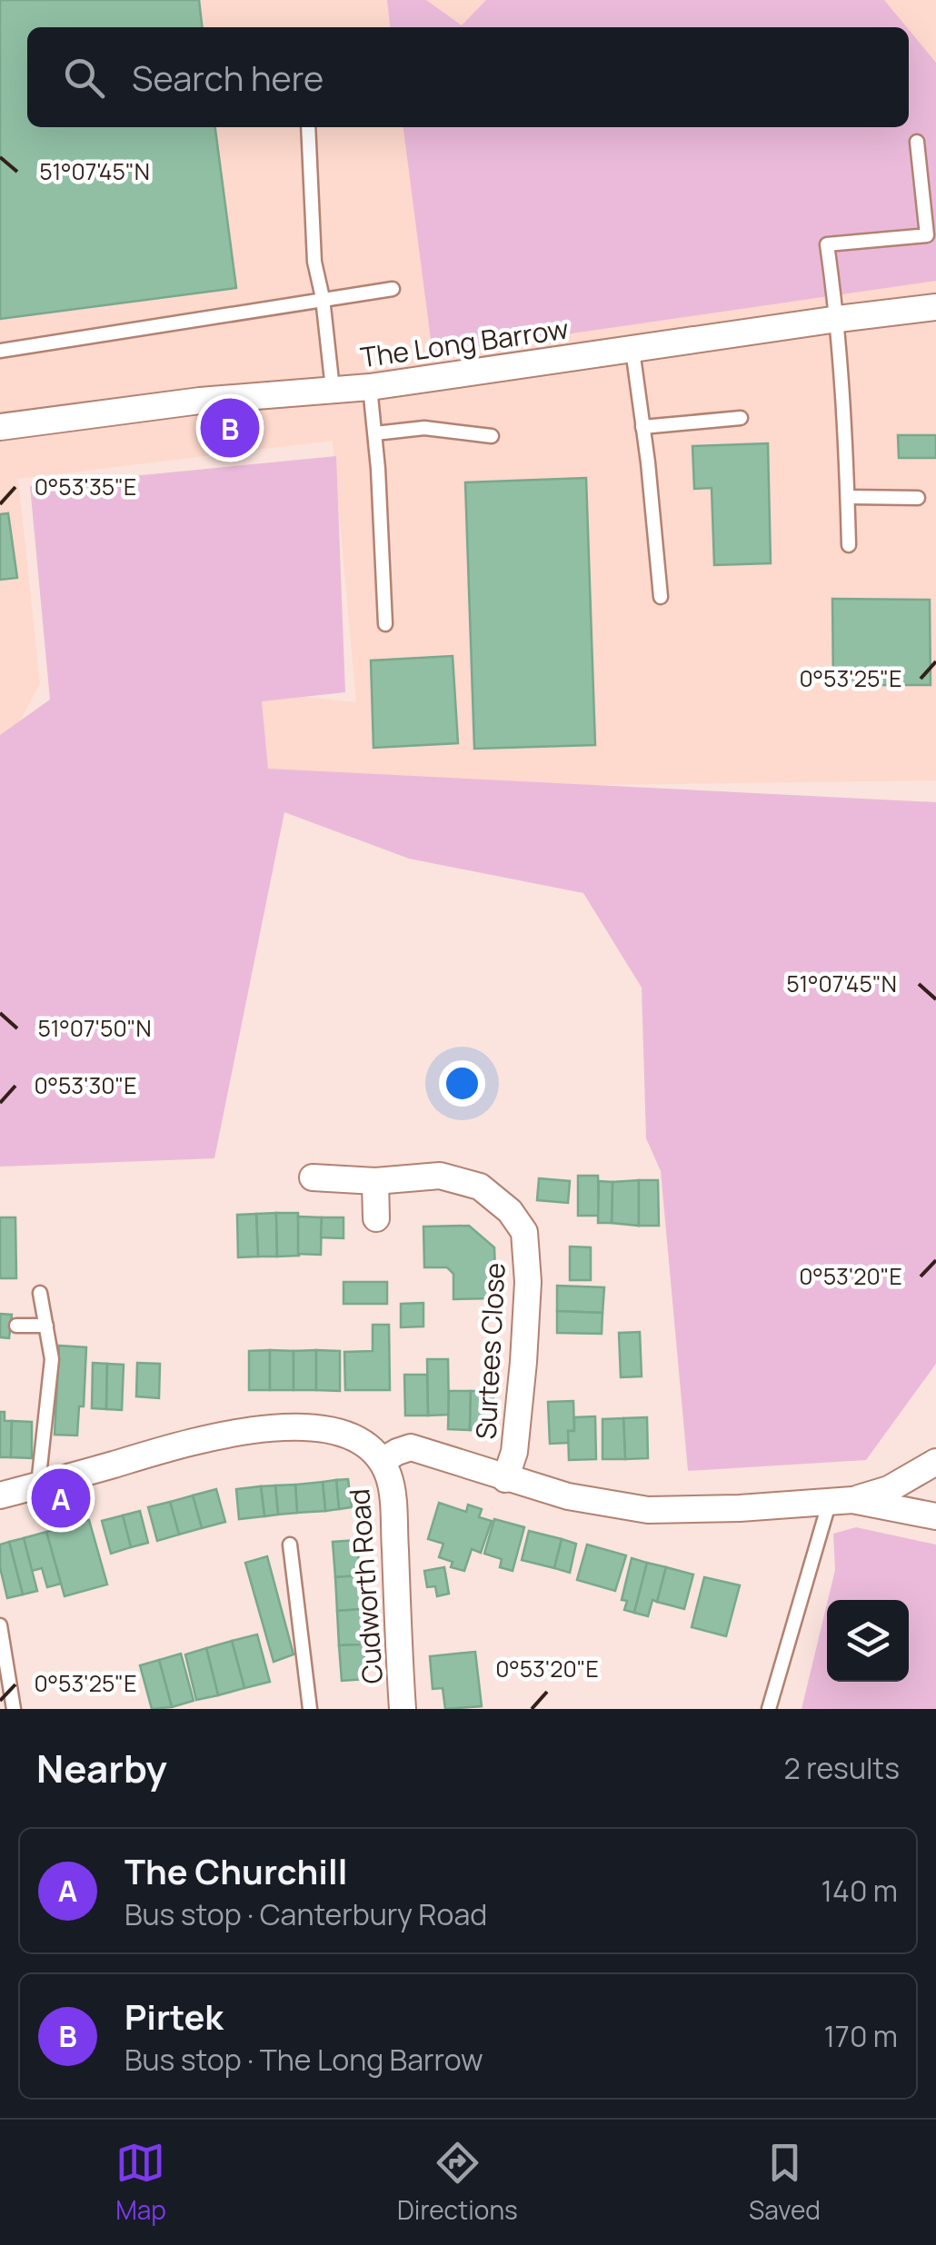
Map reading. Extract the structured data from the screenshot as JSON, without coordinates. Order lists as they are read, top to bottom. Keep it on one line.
{"streets":{"street":["The Long Barrow","Surtees Close","Cudworth Road"]},"page":{"search":"Search here","pins":["B","A"],"heading":["Nearby","2 results"],"list":[{"mark":"A","name":"The Churchill","note":"Bus stop · Canterbury Road","value":"140 m"},{"mark":"B","name":"Pirtek","note":"Bus stop · The Long Barrow","value":"170 m"}],"nav":["Map","Directions","Saved"]},"coordinates":["51°07'45\"N","0°53'35\"E","0°53'25\"E","51°07'50\"N","0°53'30\"E","0°53'20\"E"]}
